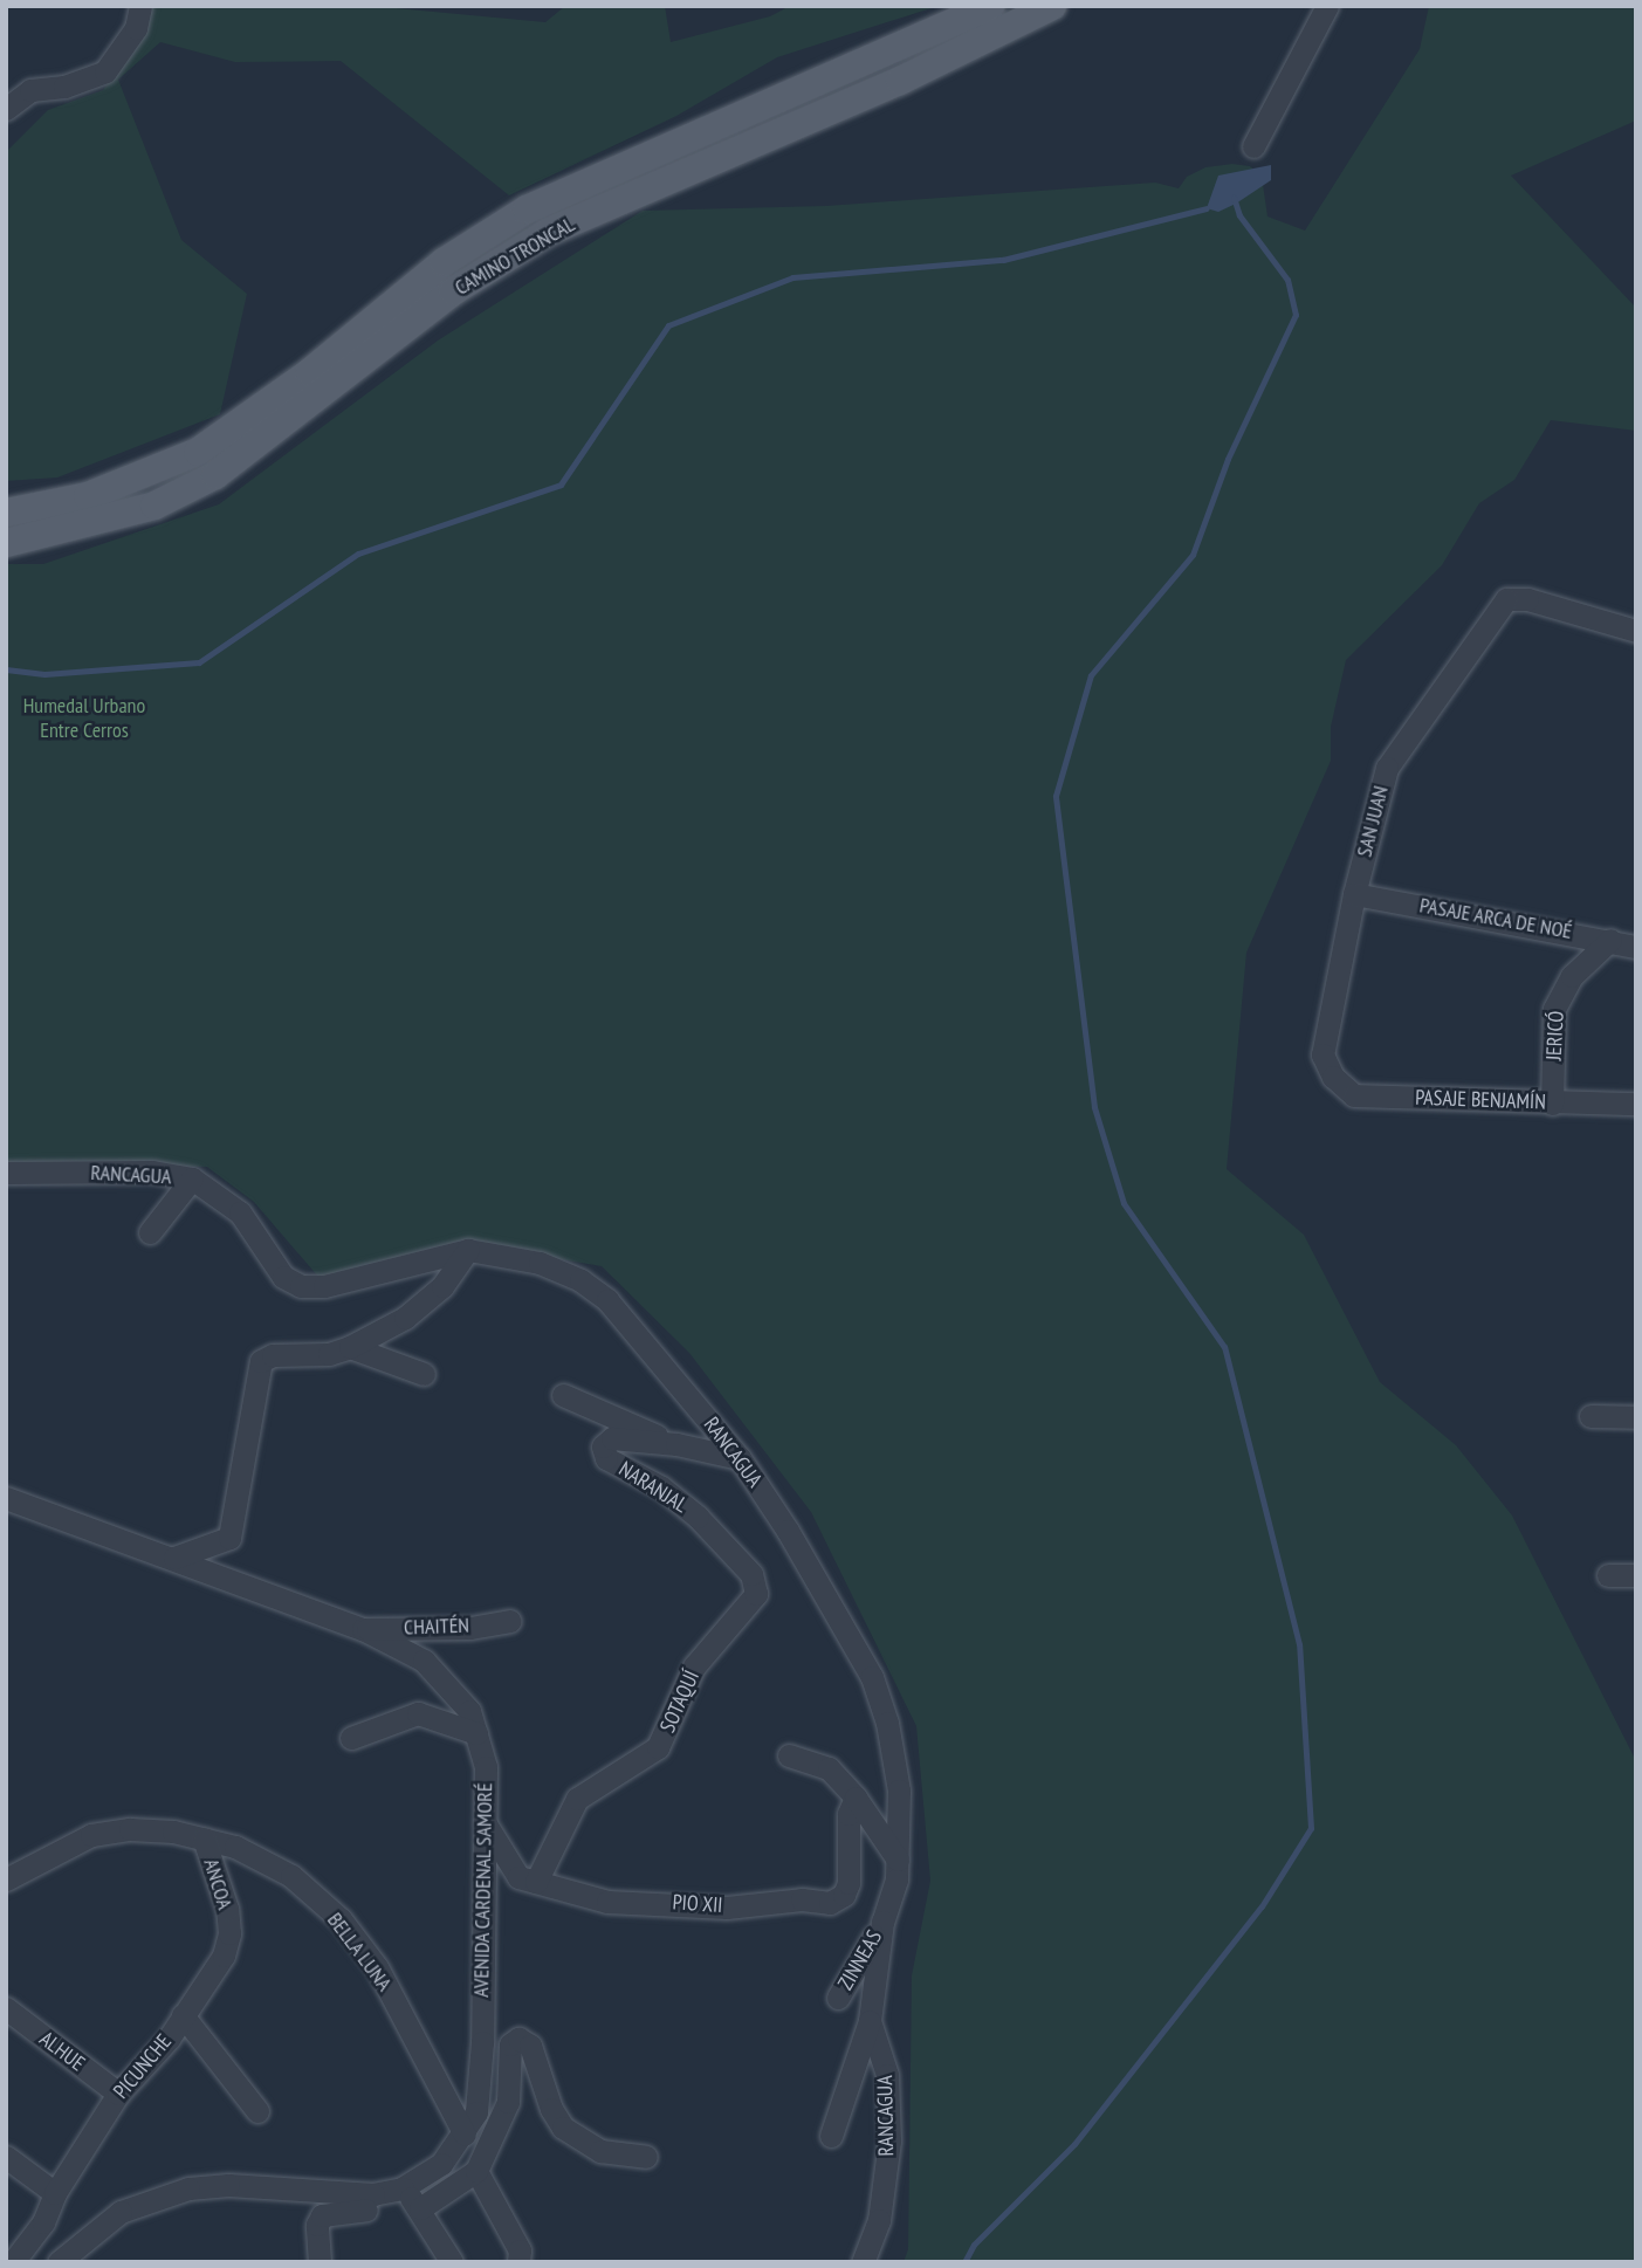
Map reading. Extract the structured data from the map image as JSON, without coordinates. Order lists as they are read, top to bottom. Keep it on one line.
{"streets":{"main road":["CAMINO TRONCAL"],"street":["SAN JUAN","PASAJE ARCA DE NOÉ","JERICÓ","PASAJE BENJAMÍN","RANCAGUA","NARANJAL","CHAITÉN","SOTAQUÍ","ANCOA","AVENIDA CARDENAL SAMORÉ","PIO XII","BELLA LUNA","ZINNEAS","ALHUE","PICUNCHE"]},"crossings":[["SAN JUAN","PASAJE ARCA DE NOÉ"],["SAN JUAN","PASAJE BENJAMÍN"],["PASAJE ARCA DE NOÉ","JERICÓ"],["JERICÓ","PASAJE BENJAMÍN"],["RANCAGUA","NARANJAL"],["RANCAGUA","ZINNEAS"],["NARANJAL","SOTAQUÍ"],["CHAITÉN","AVENIDA CARDENAL SAMORÉ"],["SOTAQUÍ","PIO XII"],["ANCOA","BELLA LUNA"],["ANCOA","PICUNCHE"],["AVENIDA CARDENAL SAMORÉ","PIO XII"],["AVENIDA CARDENAL SAMORÉ","BELLA LUNA"],["ALHUE","PICUNCHE"]],"parks":["Humedal Urbano Entre Cerros"]}
